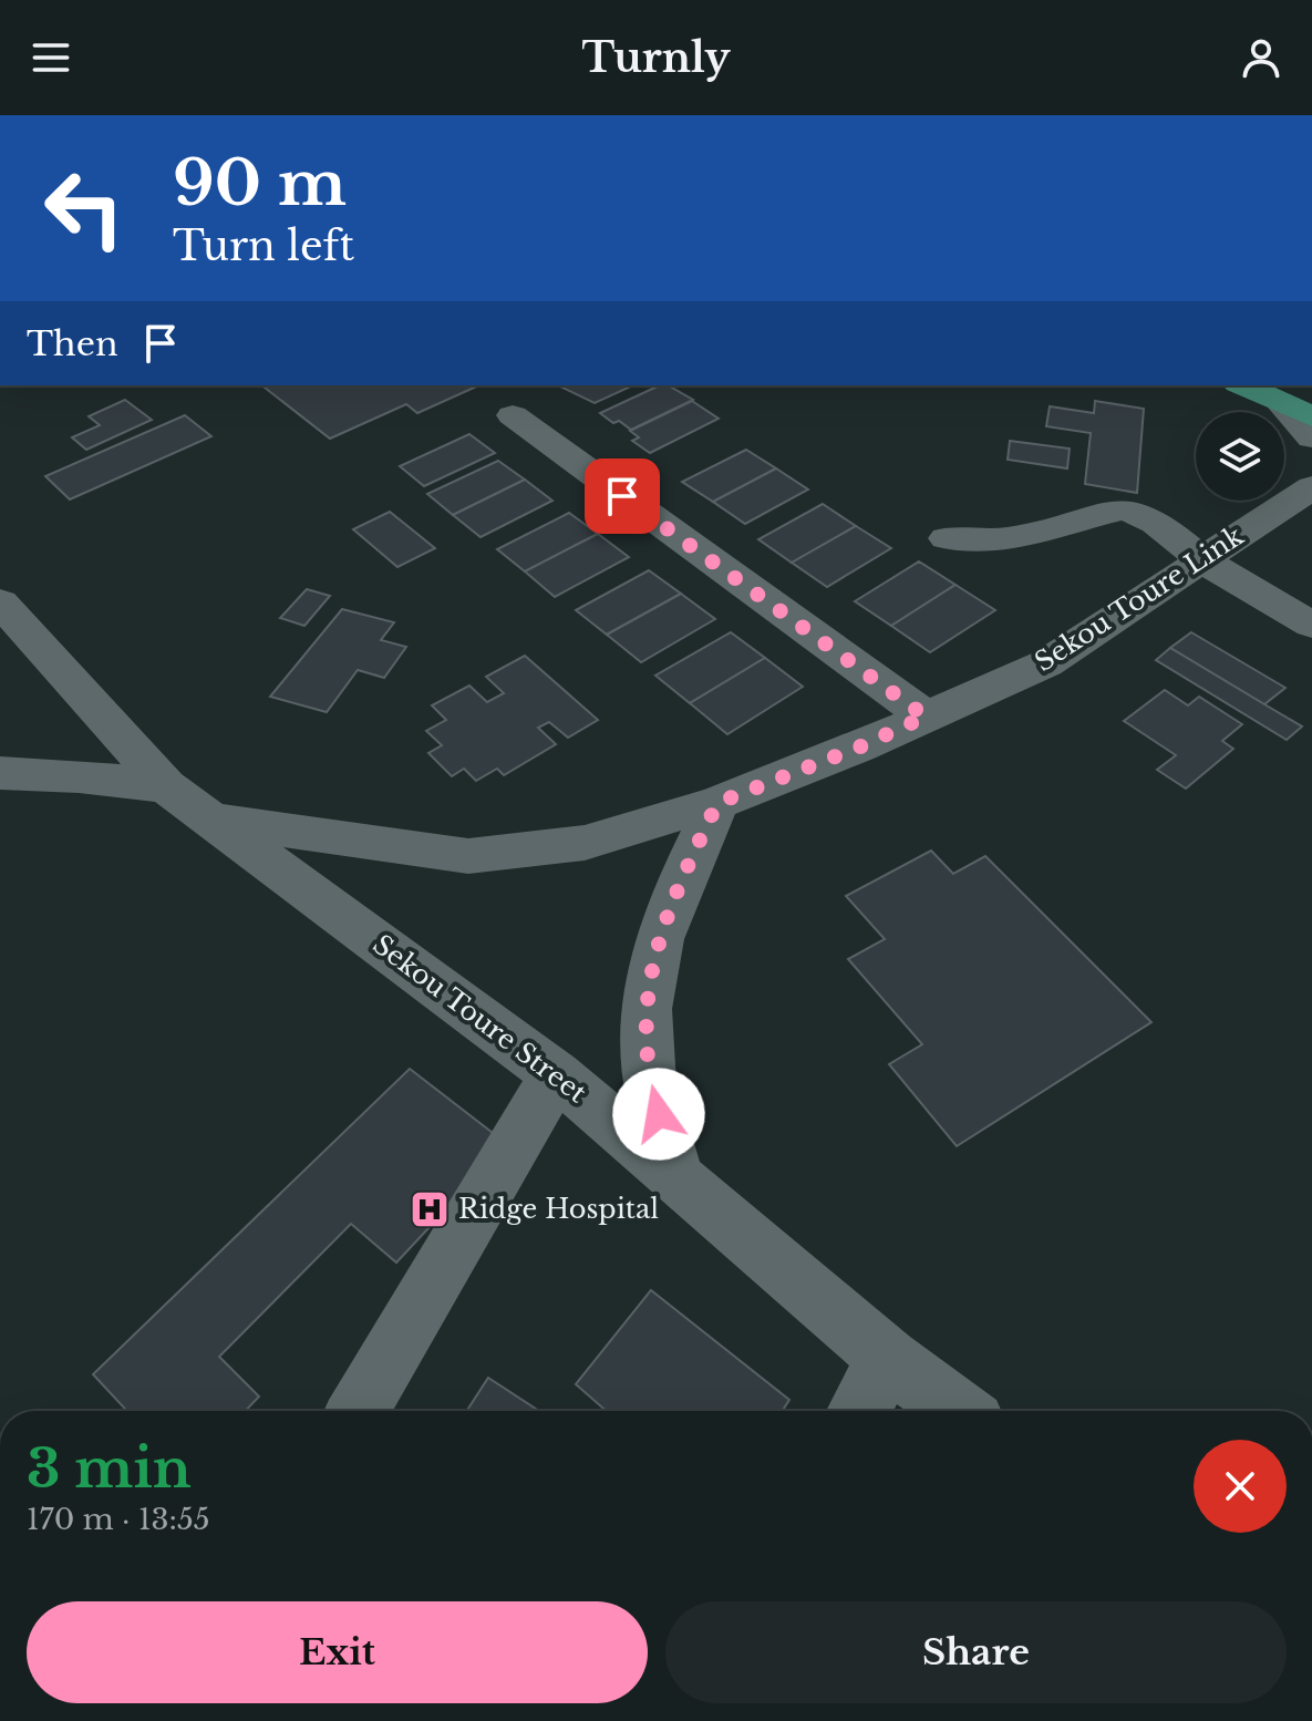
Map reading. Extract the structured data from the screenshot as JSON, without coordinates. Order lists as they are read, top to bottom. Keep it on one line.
{"streets":{"street":["Sekou Toure Link","Sekou Toure Street"]},"crossings":[["Sekou Toure Link","Sekou Toure Street"]],"places":{"hospital":["Ridge Hospital"]},"page":{"header":"Turnly","turn":["90 m","Turn left"],"then":"Then","heading":["3 min","170 m · 13:55"],"buttons":["Exit","Share"]}}
